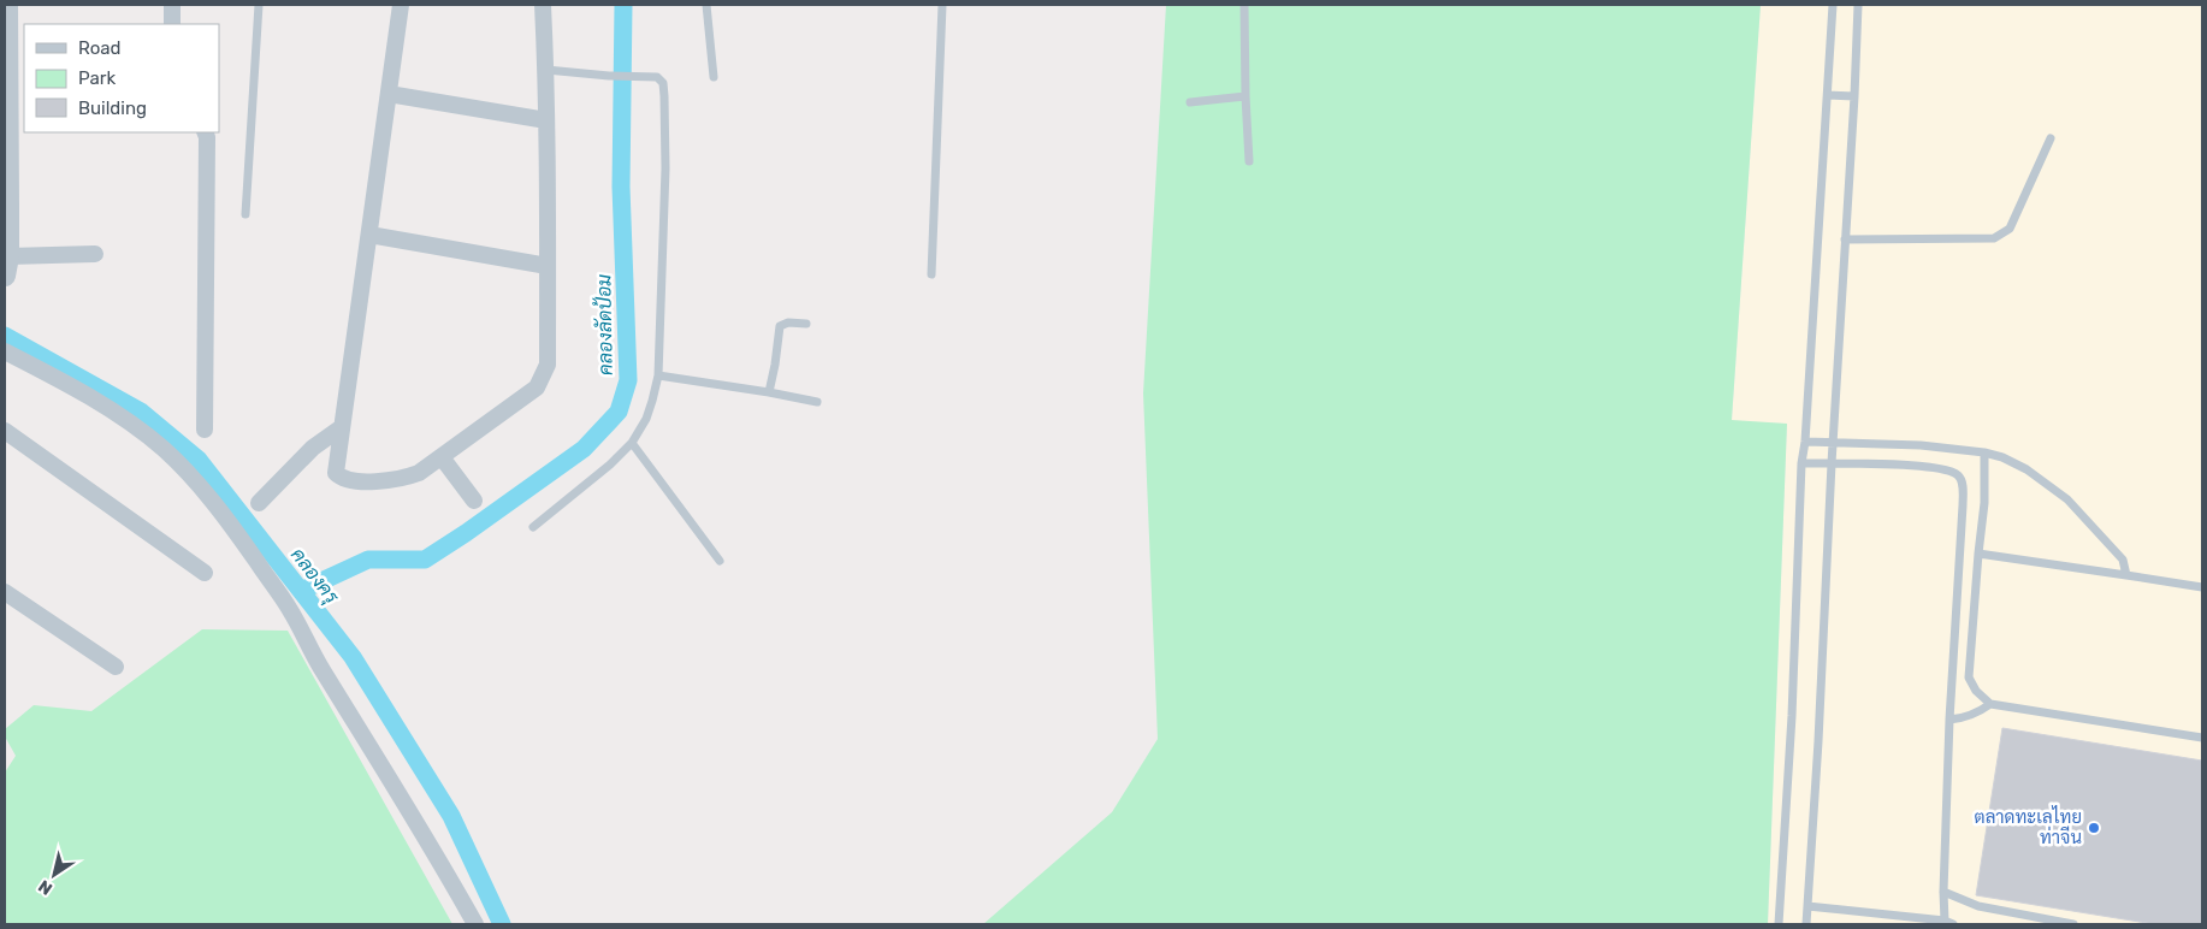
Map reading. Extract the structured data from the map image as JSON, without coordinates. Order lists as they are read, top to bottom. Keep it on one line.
{"water":["คลองลัดป้อม","คลองครุ"],"places":["ตลาดทะเลไทย ท่าจีน"],"legend":["Road","Park","Building"],"north":"bottom left"}
